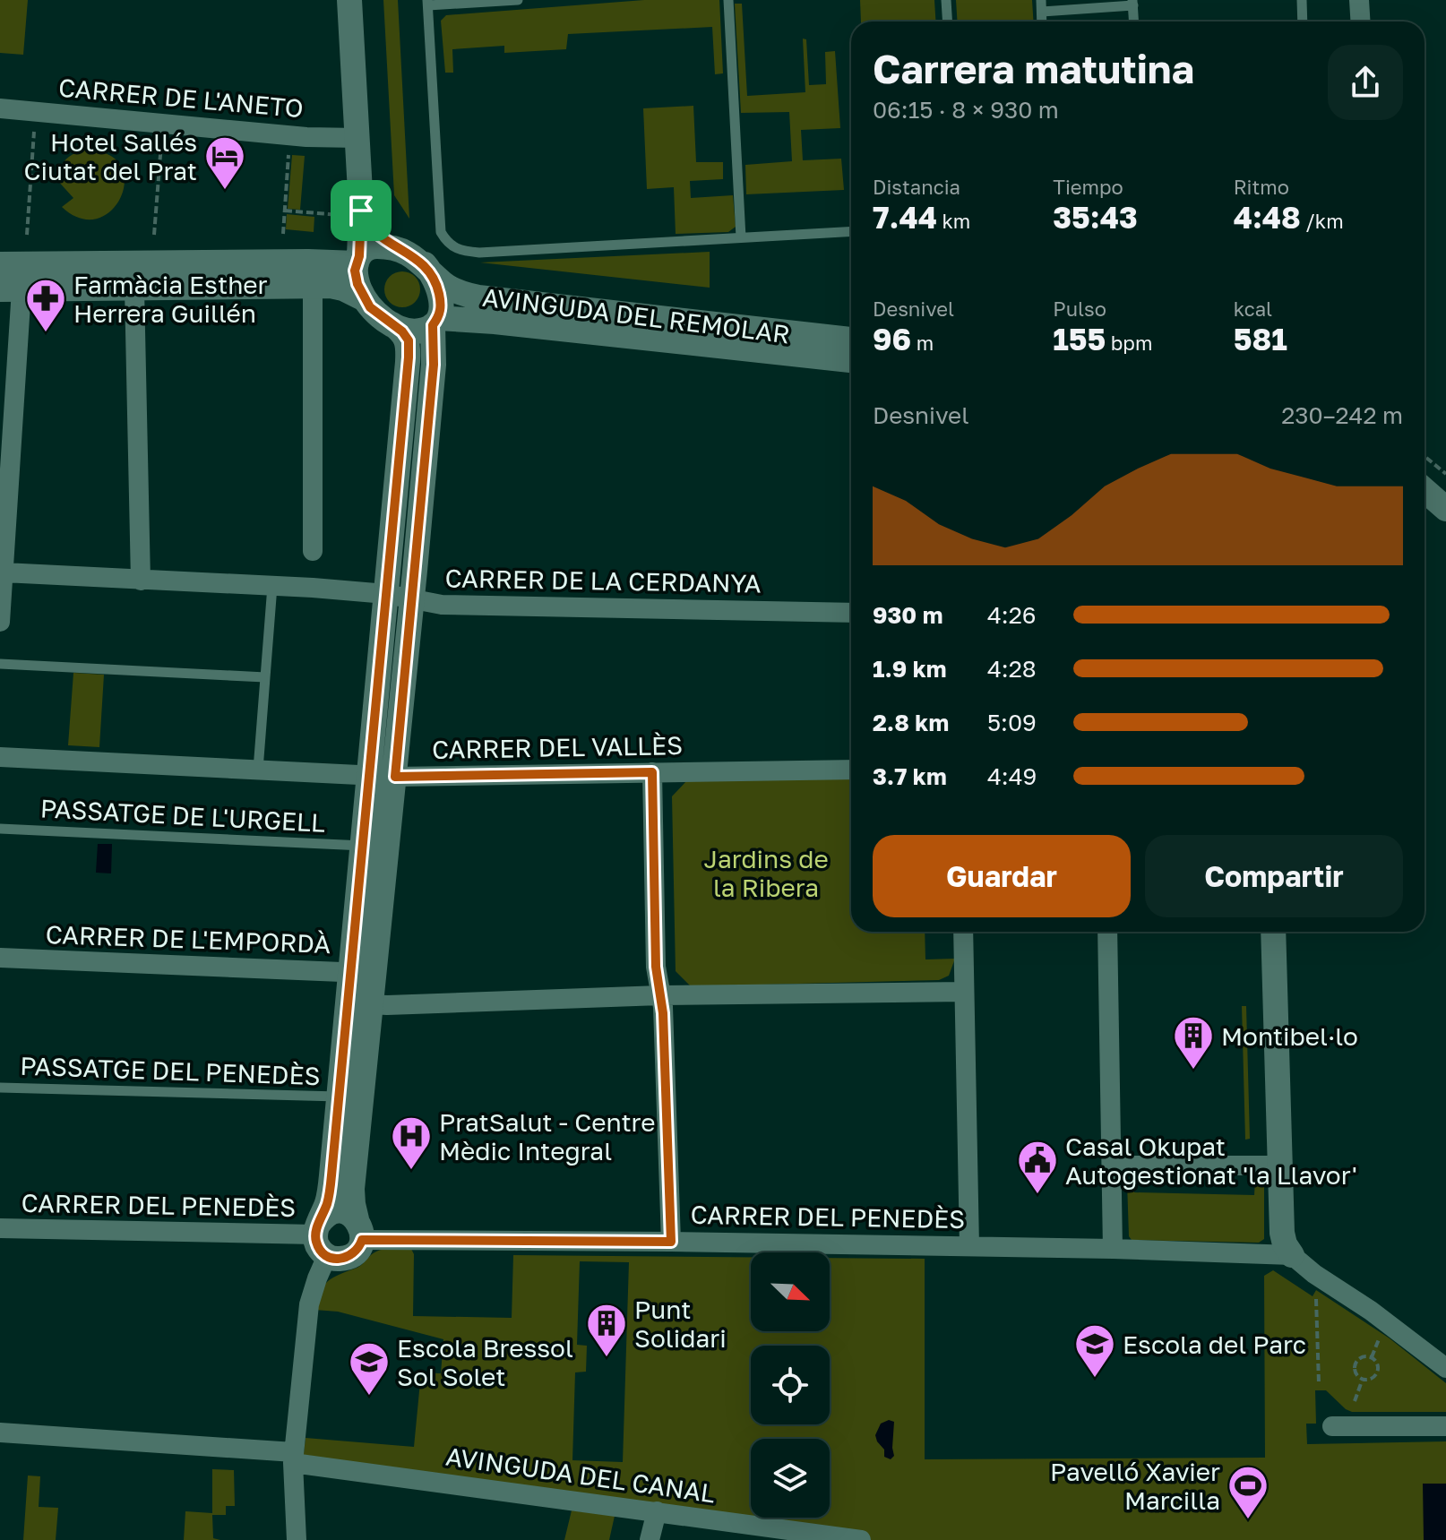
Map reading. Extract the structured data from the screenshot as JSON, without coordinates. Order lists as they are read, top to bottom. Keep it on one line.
{"streets":{"street":["CARRER DE L'ANETO","AVINGUDA DEL REMOLAR","CARRER DE LA CERDANYA","CARRER DEL VALLÈS","CARRER DE L'EMPORDÀ","CARRER DEL PENEDÈS","AVINGUDA DEL CANAL"],"lane":["PASSATGE DE L'URGELL","PASSATGE DEL PENEDÈS"]},"parks":["Jardins de la Ribera"],"places":{"hotel":["Hotel Sallés Ciutat del Prat"],"pharmacy":["Farmàcia Esther Herrera Guillén"],"building":["Montibel·lo","Punt Solidari"],"hospital":["PratSalut - Centre Mèdic Integral"],"public building":["Casal Okupat Autogestionat 'la Llavor'"],"school or university":["Escola del Parc","Escola Bressol Sol Solet"],"sports":["Pavelló Xavier Marcilla"]},"north":"bottom right","page":{"heading":["Carrera matutina","06:15 · 8 × 930 m"],"stats":[["Distancia","7.44 km"],["Tiempo","35:43"],["Ritmo","4:48 /km"],["Desnivel","96 m"],["Pulso","155 bpm"],["kcal","581"]],"chart":["Desnivel","230–242 m"],"list":[{"name":"930 m","note":"4:26"},{"name":"1.9 km","note":"4:28"},{"name":"2.8 km","note":"5:09"},{"name":"3.7 km","note":"4:49"}],"buttons":["Guardar","Compartir"]}}
